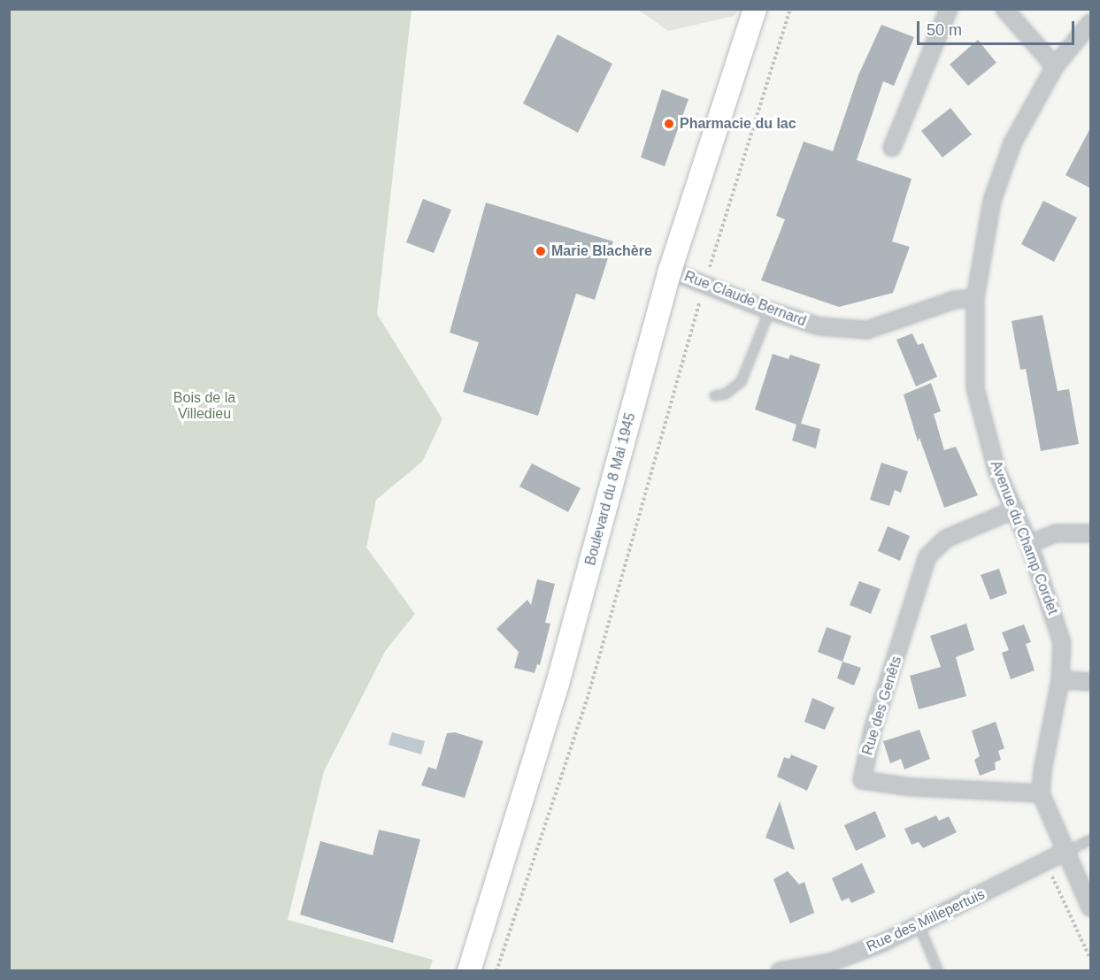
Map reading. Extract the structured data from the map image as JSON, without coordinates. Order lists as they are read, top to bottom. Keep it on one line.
{"streets":{"street":["Rue Claude Bernard","Boulevard du 8 Mai 1945","Avenue du Champ Cordet","Rue des Genêts","Rue des Millepertuis"]},"crossings":[["Rue Claude Bernard","Boulevard du 8 Mai 1945"],["Rue Claude Bernard","Avenue du Champ Cordet"],["Avenue du Champ Cordet","Rue des Genêts"],["Avenue du Champ Cordet","Rue des Millepertuis"]],"parks":["Bois de la Villedieu"],"places":["Pharmacie du lac","Marie Blachère"],"scale_bar":"50 m"}
